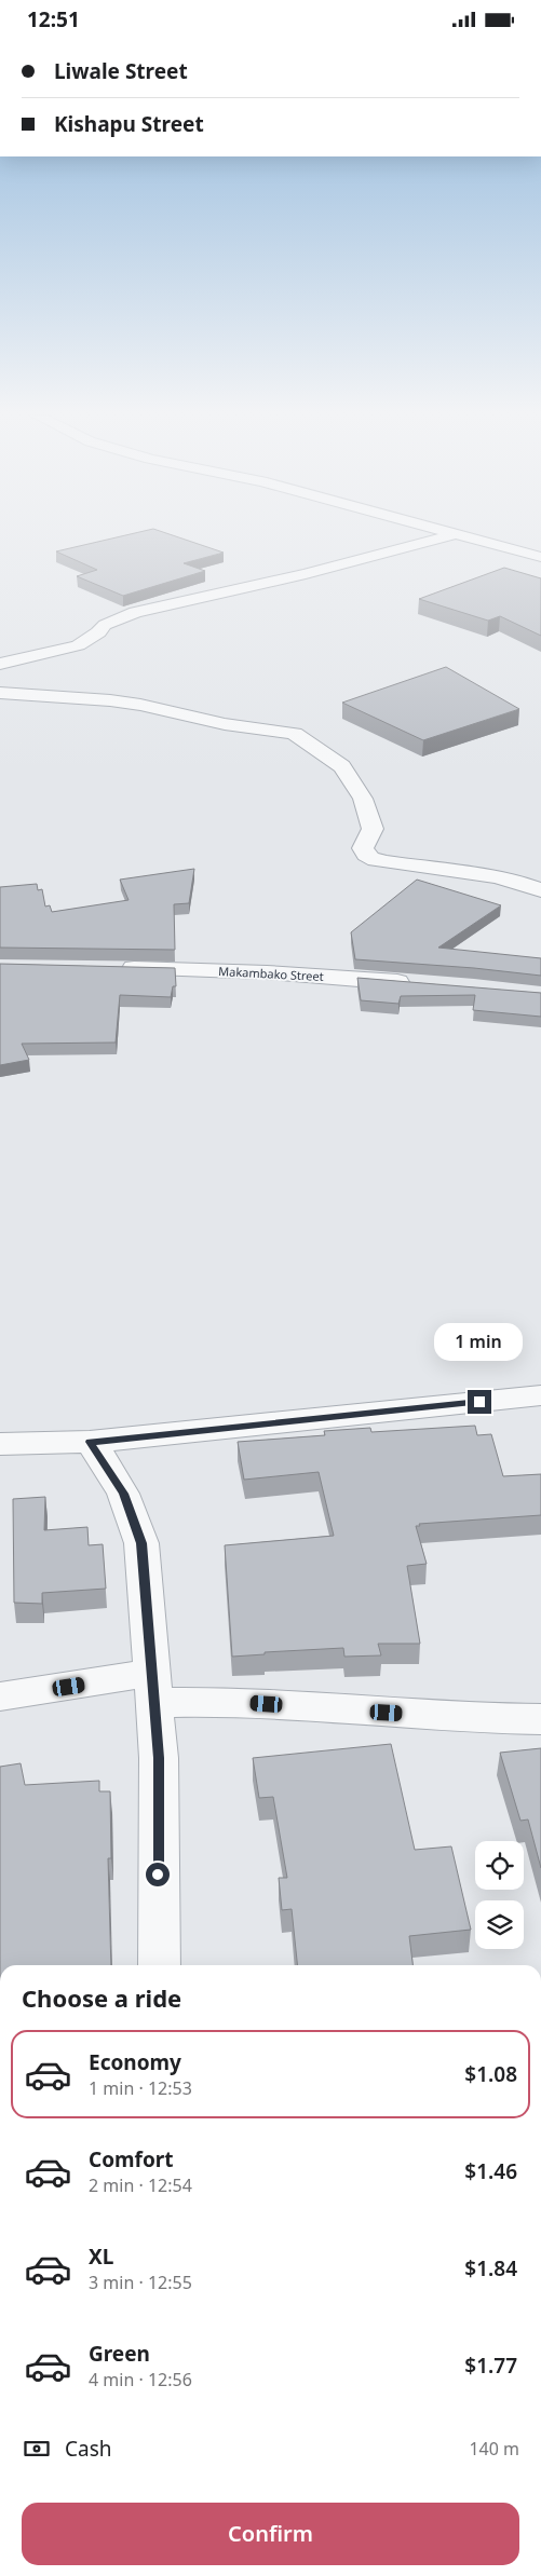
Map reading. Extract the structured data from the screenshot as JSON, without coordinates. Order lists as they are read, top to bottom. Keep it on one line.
{"streets":{"street":["Makambako Street"]},"page":{"status":"12:51","banner":["Liwale Street","Kishapu Street"],"bubble":"1 min","heading":"Choose a ride","list":[{"name":"Economy","note":"1 min · 12:53","value":"$1.08"},{"name":"Comfort","note":"2 min · 12:54","value":"$1.46"},{"name":"XL","note":"3 min · 12:55","value":"$1.84"},{"name":"Green","note":"4 min · 12:56","value":"$1.77"}],"pay":["Cash","140 m"],"buttons":"Confirm"}}
